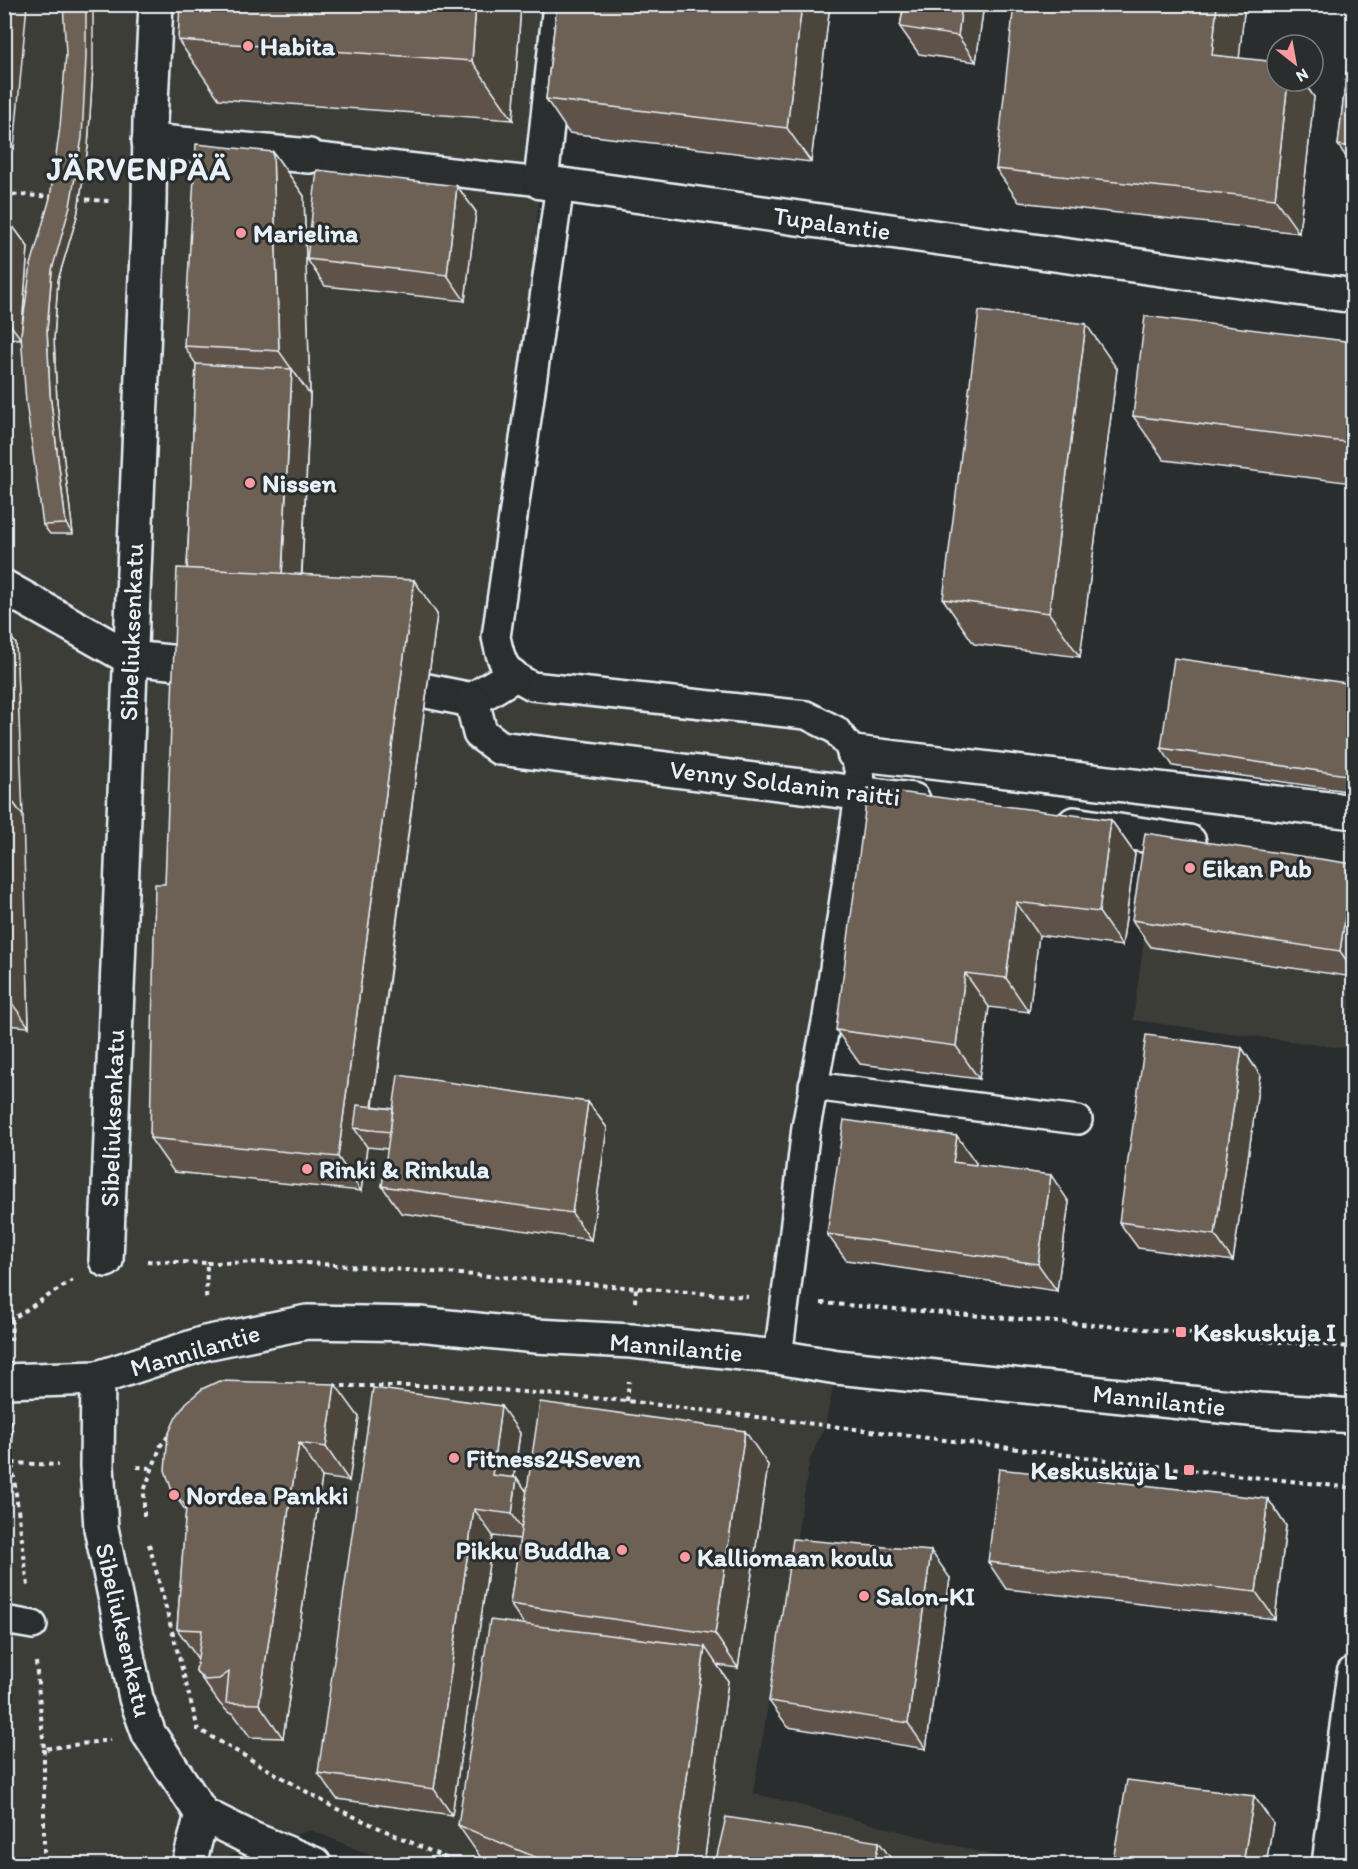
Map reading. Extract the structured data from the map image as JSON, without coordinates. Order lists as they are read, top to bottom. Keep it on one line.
{"streets":{"street":["Tupalantie","Sibeliuksenkatu","Venny Soldanin raitti","Mannilantie"]},"crossings":[["Sibeliuksenkatu","Mannilantie"]],"districts":["JÄRVENPÄÄ"],"places":{"other":["Habita","Marielina","Nissen","Eikan Pub","Rinki & Rinkula","Fitness24Seven","Nordea Pankki","Pikku Buddha","Kalliomaan koulu","Salon-KI"],"transit":["Keskuskuja I","Keskuskuja L"]},"north":"bottom right"}
